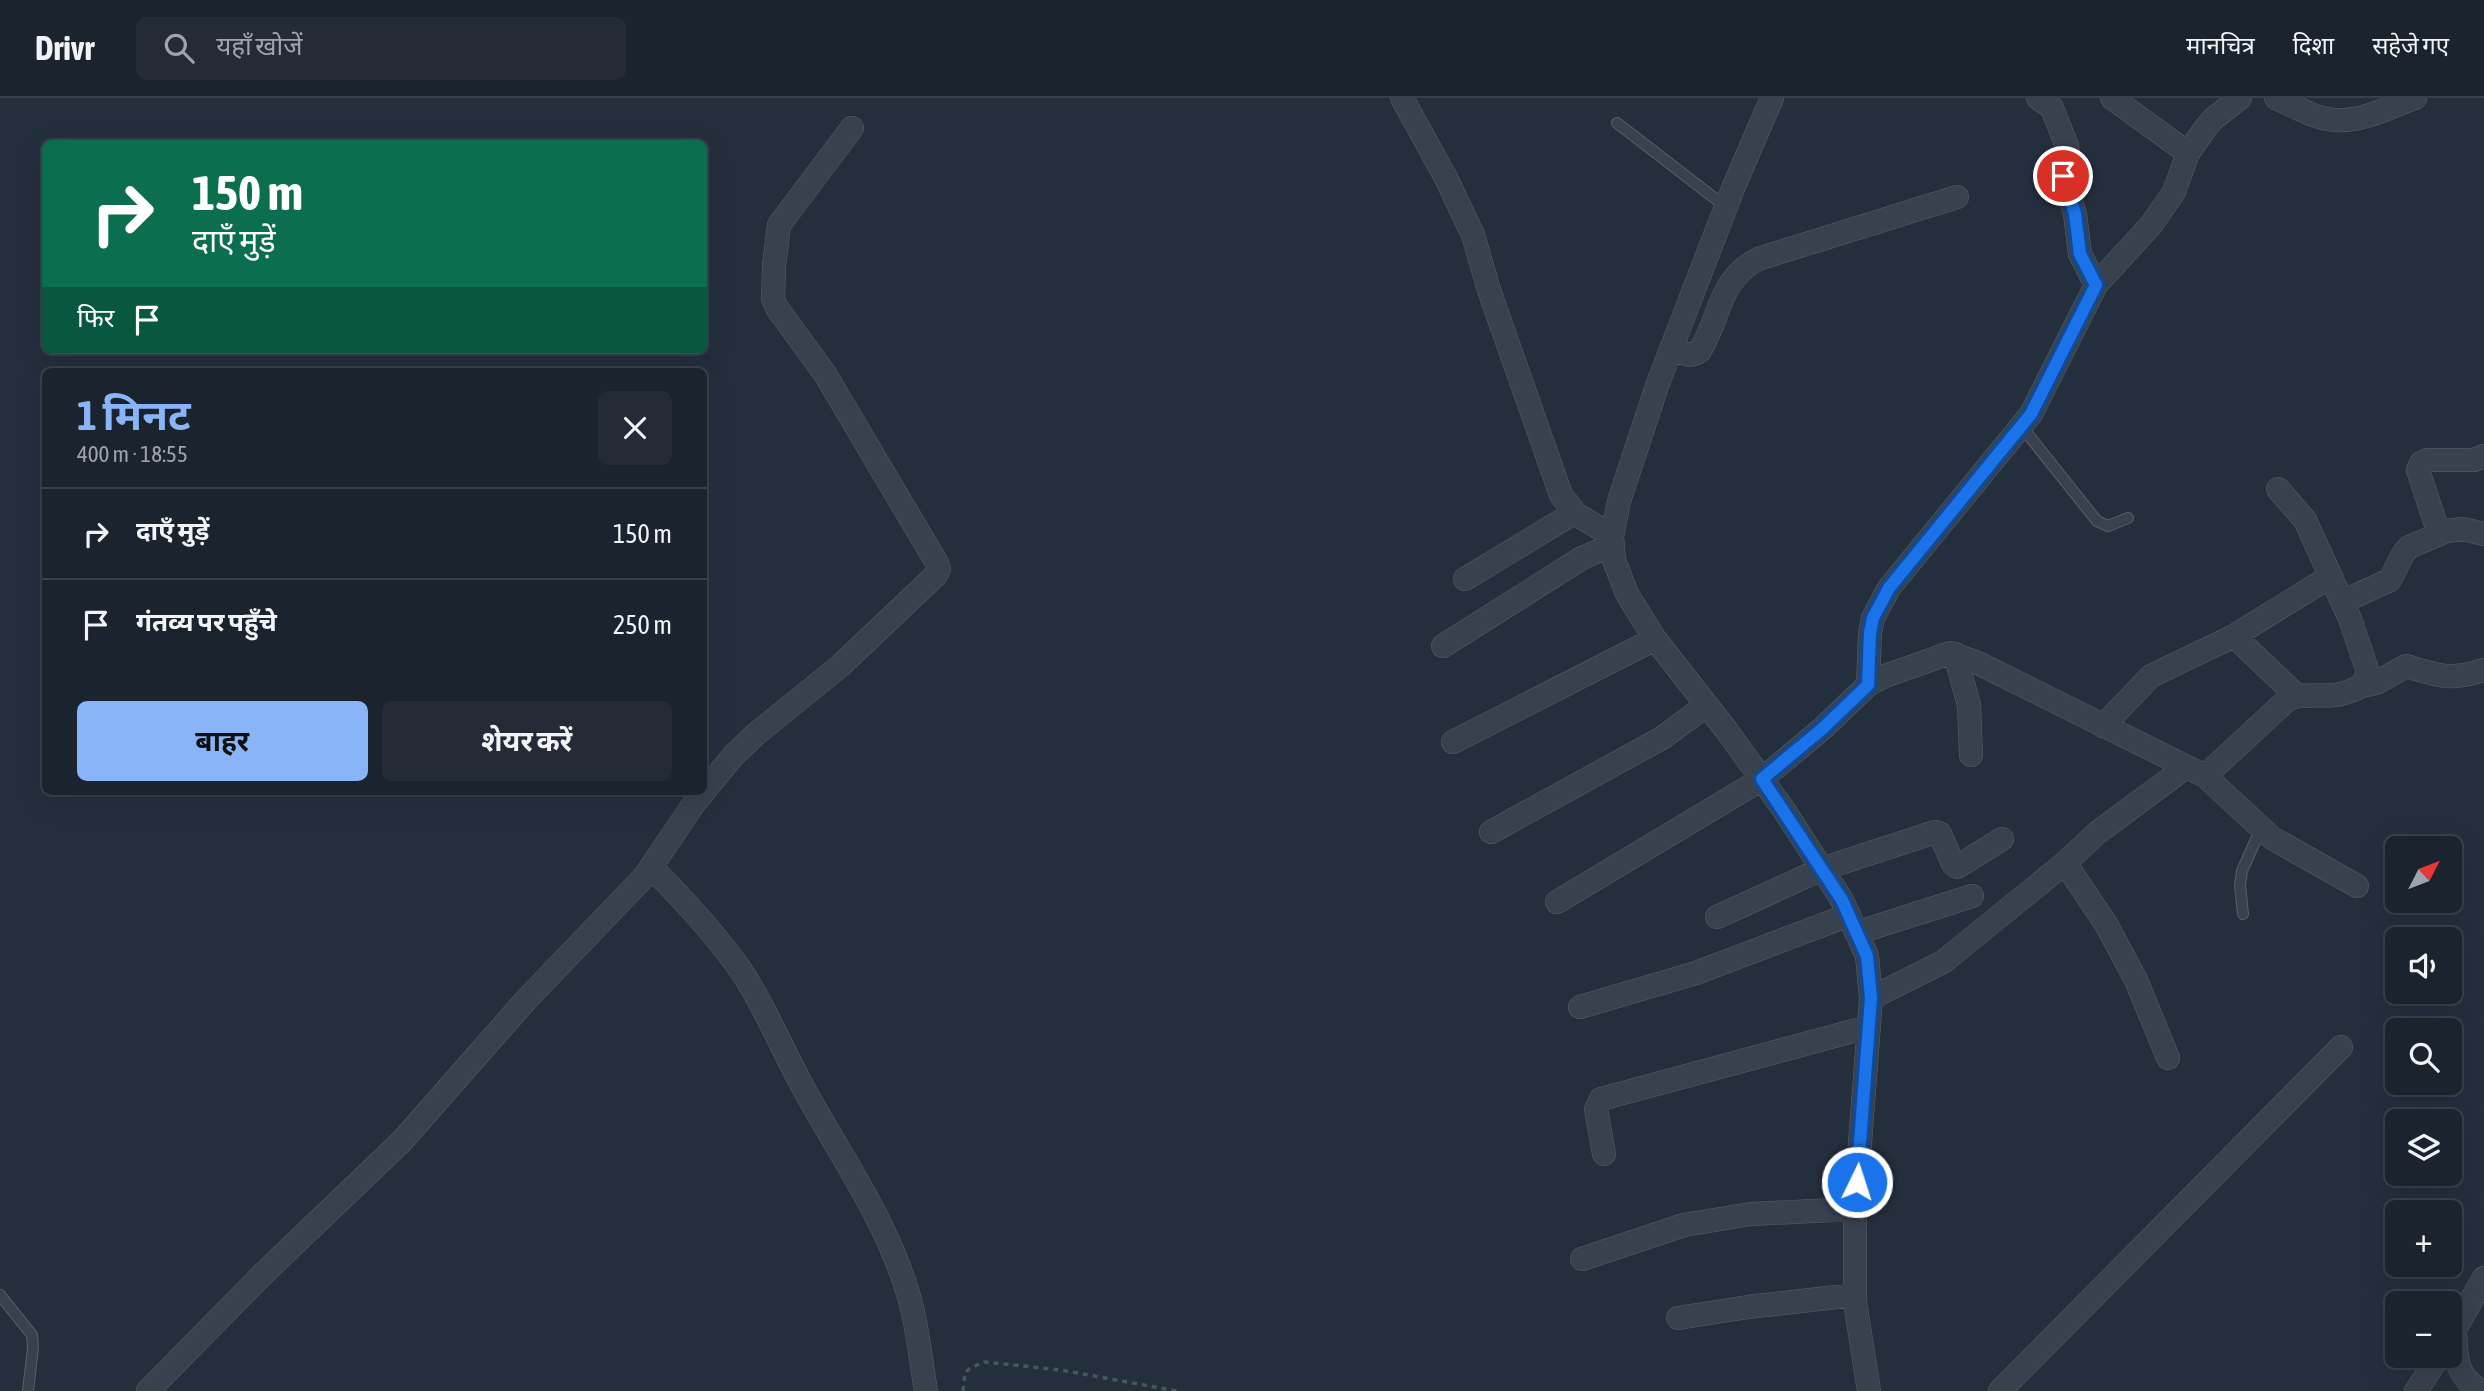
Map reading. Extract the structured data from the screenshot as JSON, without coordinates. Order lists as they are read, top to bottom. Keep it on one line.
{"north":"top right","page":{"header":"Drivr","search":"यहाँ खोजें","nav":["मानचित्र","दिशा","सहेजे गए"],"turn":["150 m","दाएँ मुड़ें"],"then":"फिर","heading":["1 मिनट","400 m · 18:55"],"list":[{"name":"दाएँ मुड़ें","value":"150 m"},{"name":"गंतव्य पर पहुँचे","value":"250 m"}],"buttons":["बाहर","शेयर करें"],"map_buttons":["+","−"]}}
